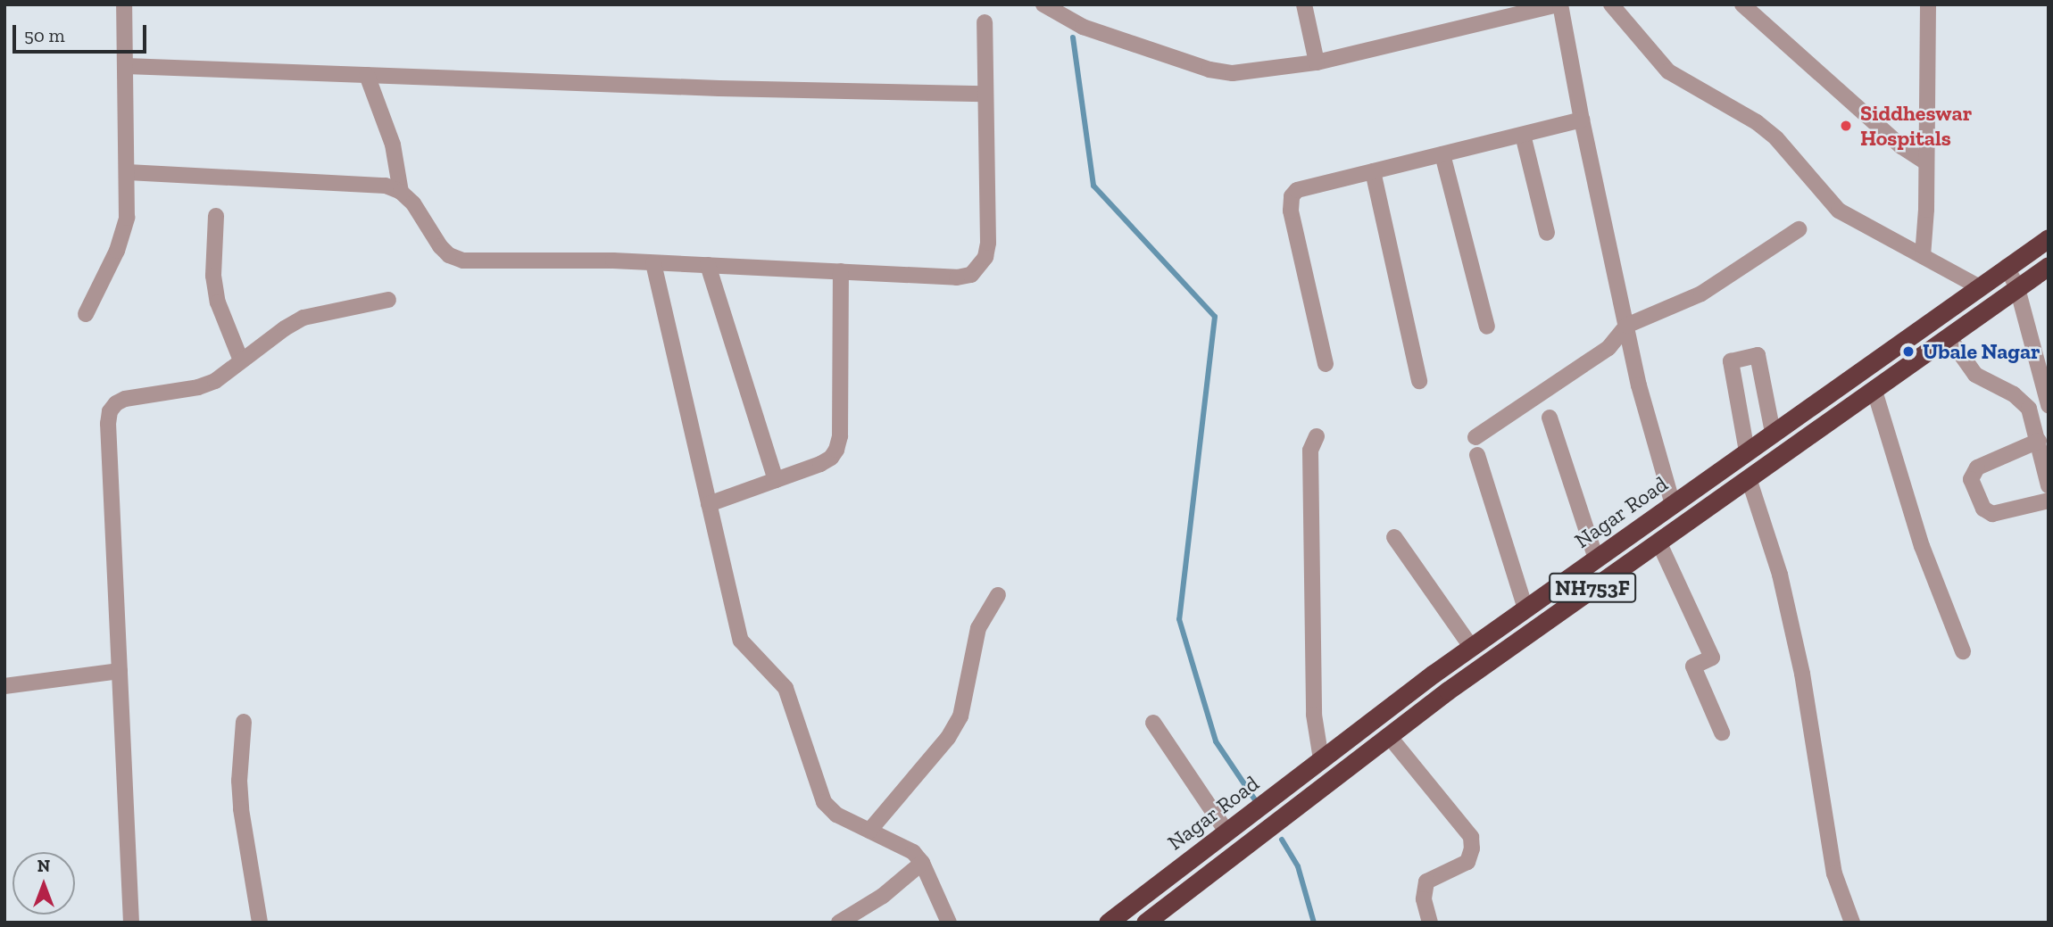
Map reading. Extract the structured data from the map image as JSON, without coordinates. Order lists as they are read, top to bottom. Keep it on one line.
{"streets":{"highway":["Nagar Road","NH753F"]},"places":["Siddheswar Hospitals","Ubale Nagar"],"scale_bar":"50 m","north":"top"}
